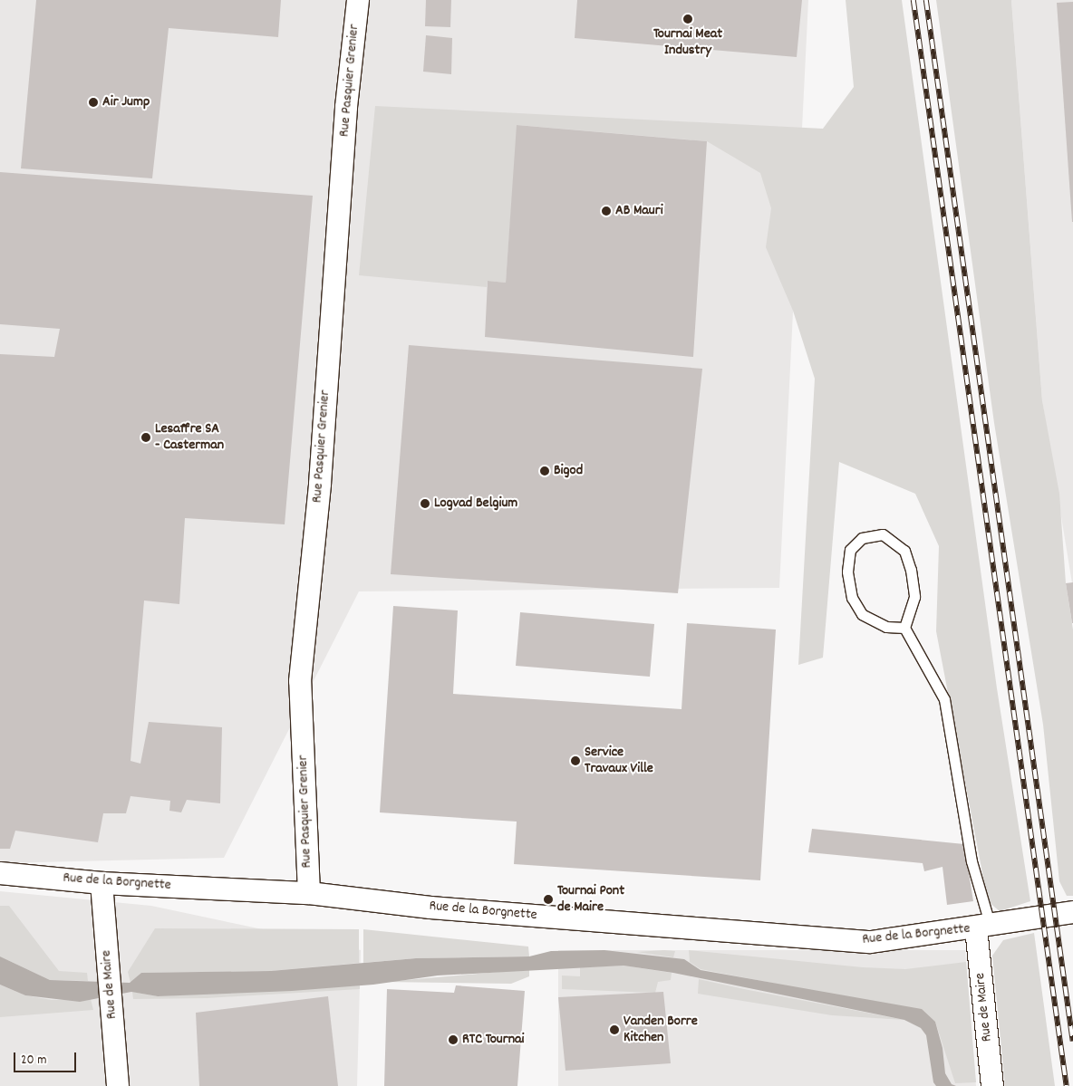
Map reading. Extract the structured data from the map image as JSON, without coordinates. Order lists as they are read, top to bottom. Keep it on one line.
{"streets":{"street":["Rue Pasquier Grenier","Rue de la Borgnette","Rue de Maire"]},"crossings":[["Rue Pasquier Grenier","Rue de la Borgnette"],["Rue de la Borgnette","Rue de Maire"]],"places":["Tournai Meat Industry","Air Jump","AB Mauri","Lesaffre SA - Casterman","Bigod","Logvad Belgium","Service Travaux Ville","Tournai Pont de Maire","Vanden Borre Kitchen","RTC Tournai"],"scale_bar":"20 m"}
